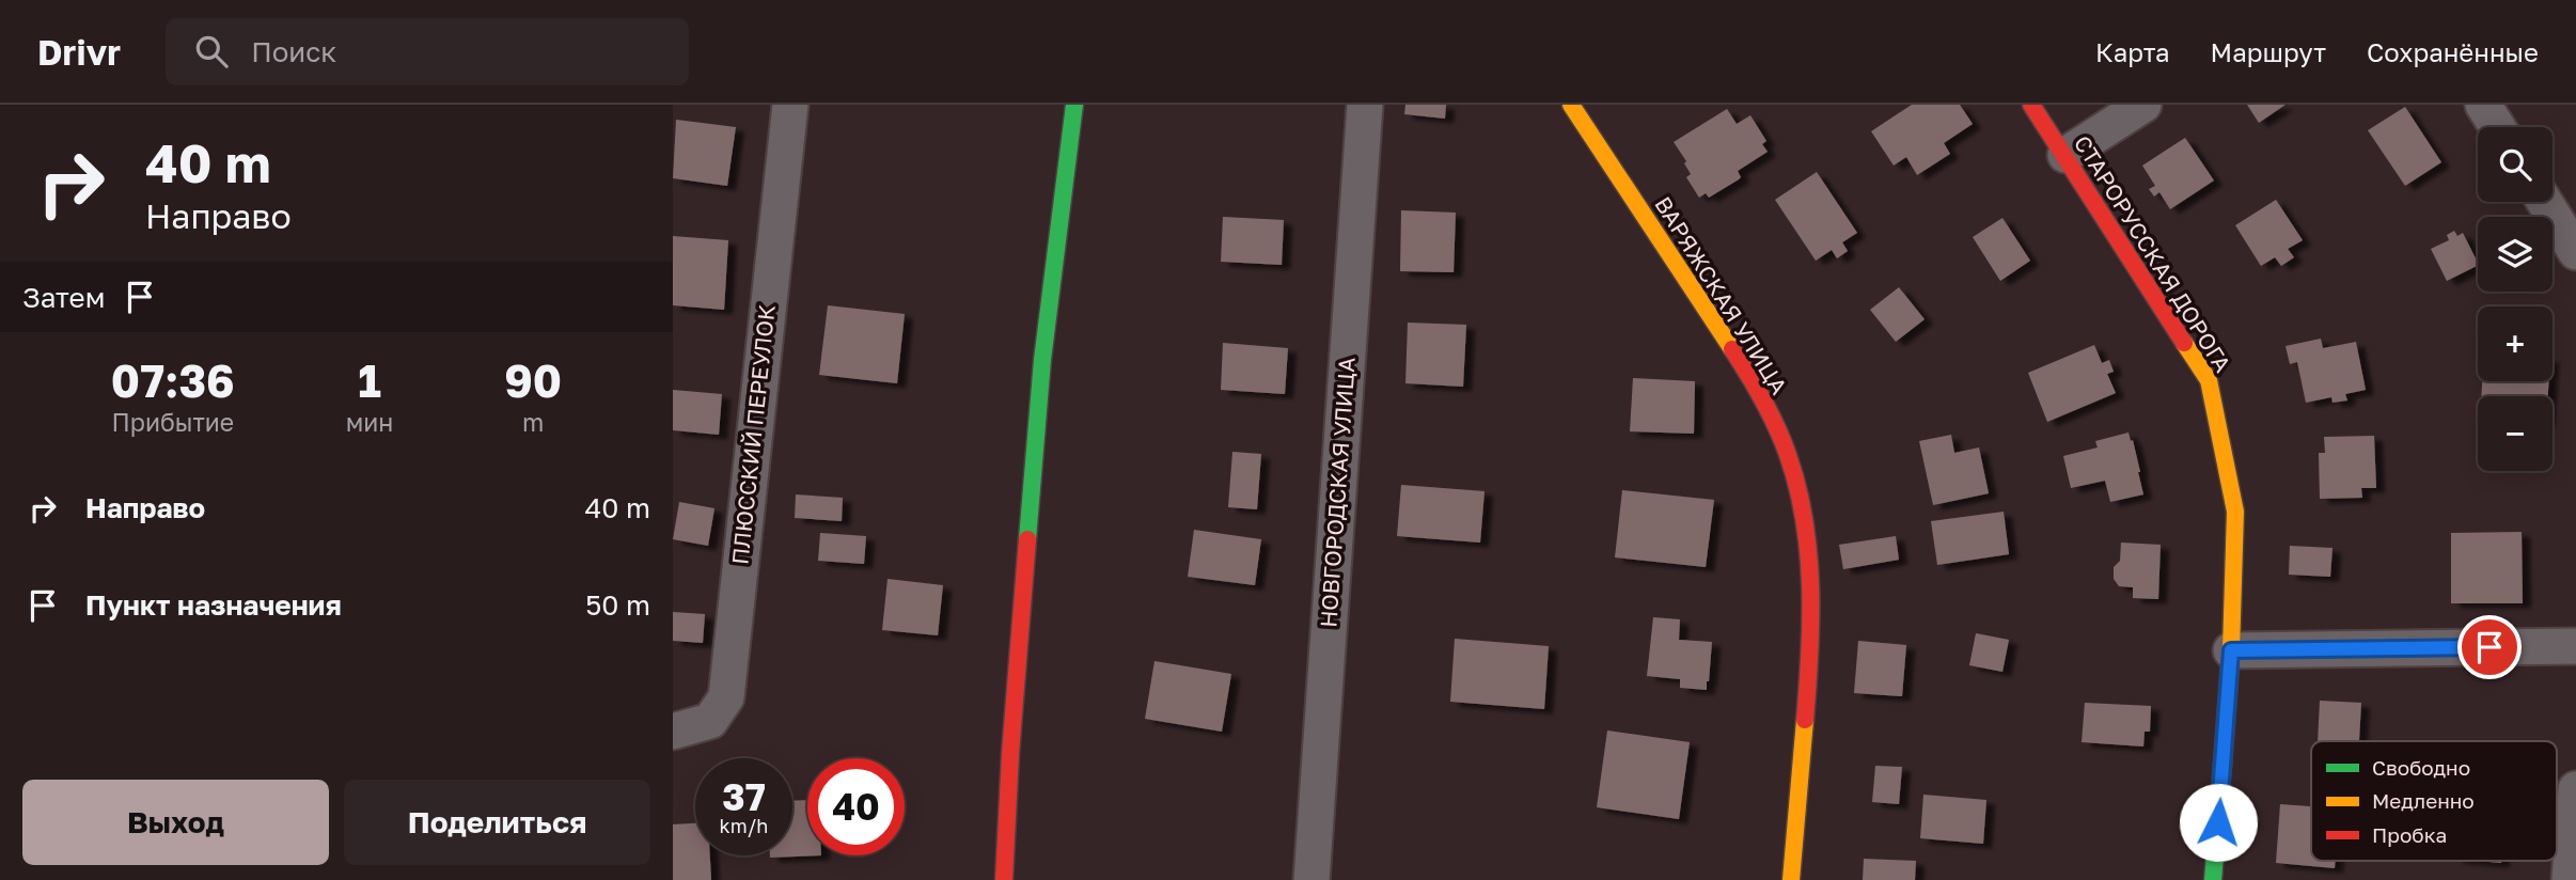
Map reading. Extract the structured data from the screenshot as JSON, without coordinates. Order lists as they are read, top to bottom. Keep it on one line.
{"streets":{"street":["СТАРОРУССКАЯ ДОРОГА","ВАРЯЖСКАЯ УЛИЦА","ПЛЮССКИЙ ПЕРЕУЛОК","НОВГОРОДСКАЯ УЛИЦА"]},"legend":["Свободно","Медленно","Пробка"],"page":{"header":"Drivr","search":"Поиск","nav":["Карта","Маршрут","Сохранённые"],"turn":["40 m","Направо"],"map_buttons":["+","−"],"then":"Затем","eta":["07:36","Прибытие","1","мин","90","m"],"list":[{"name":"Направо","value":"40 m"},{"name":"Пункт назначения","value":"50 m"}],"speed":"37 km/h","limit":"40","buttons":["Выход","Поделиться"]}}
